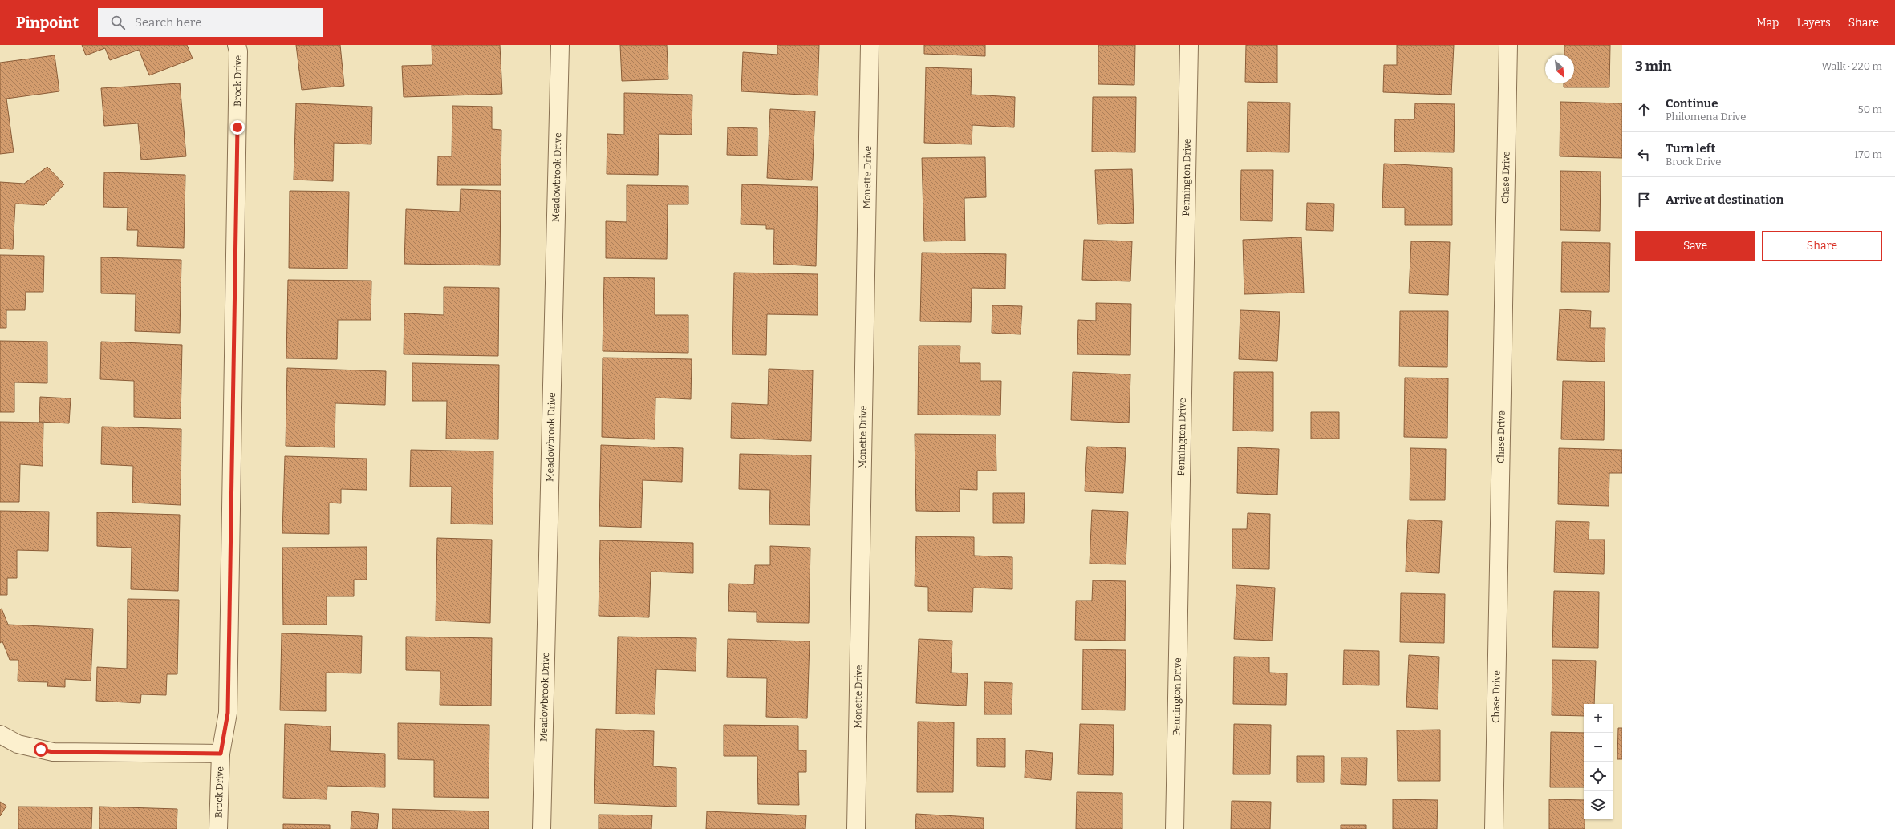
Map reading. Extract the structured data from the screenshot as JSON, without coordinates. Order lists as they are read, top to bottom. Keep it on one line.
{"streets":{"street":["Brock Drive","Meadowbrook Drive","Monette Drive","Pennington Drive","Chase Drive"]},"north":"bottom right","page":{"header":"Pinpoint","search":"Search here","nav":["Map","Layers","Share"],"heading":["3 min","Walk · 220 m"],"list":[["Continue","Philomena Drive","50 m"],["Turn left","Brock Drive","170 m"],"Arrive at destination"],"buttons":["Save","Share"],"map_buttons":["+","−"]}}
